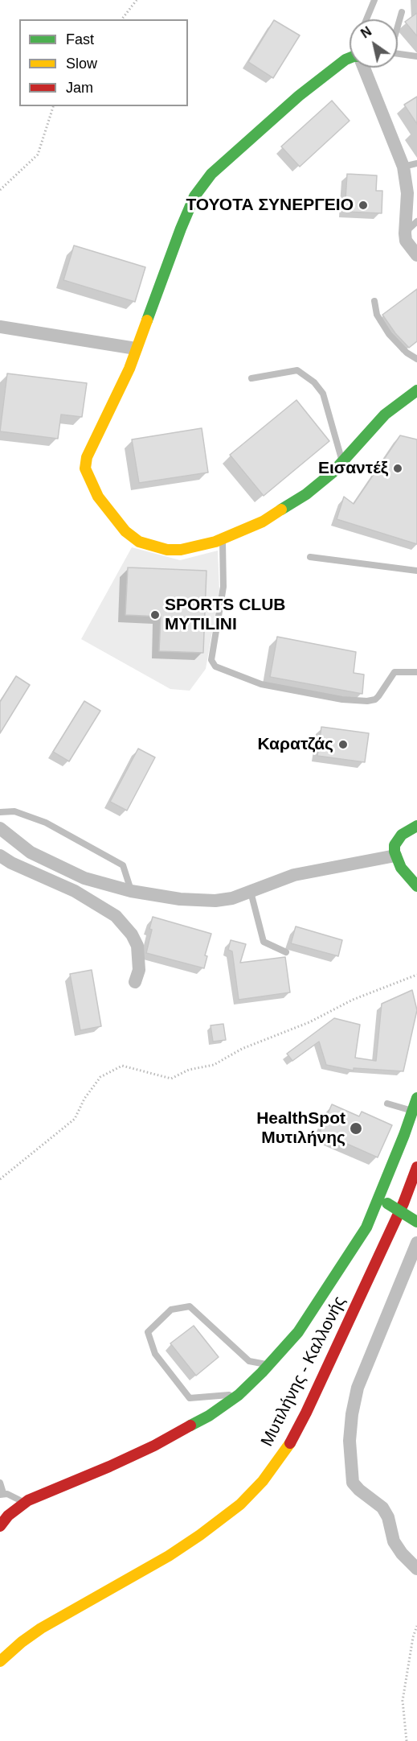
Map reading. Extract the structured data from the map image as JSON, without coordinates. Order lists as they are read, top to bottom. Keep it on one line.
{"streets":{"street":["Μυτιλήνης - Καλλονής"]},"places":["ΤΟΥΟΤΑ ΣΥΝΕΡΓΕΙΟ","Εισαντέξ","SPORTS CLUB MYTILINI","Καρατζάς","HealthSpot Μυτιλήνης"],"legend":["Fast","Slow","Jam"],"north":"top left"}
